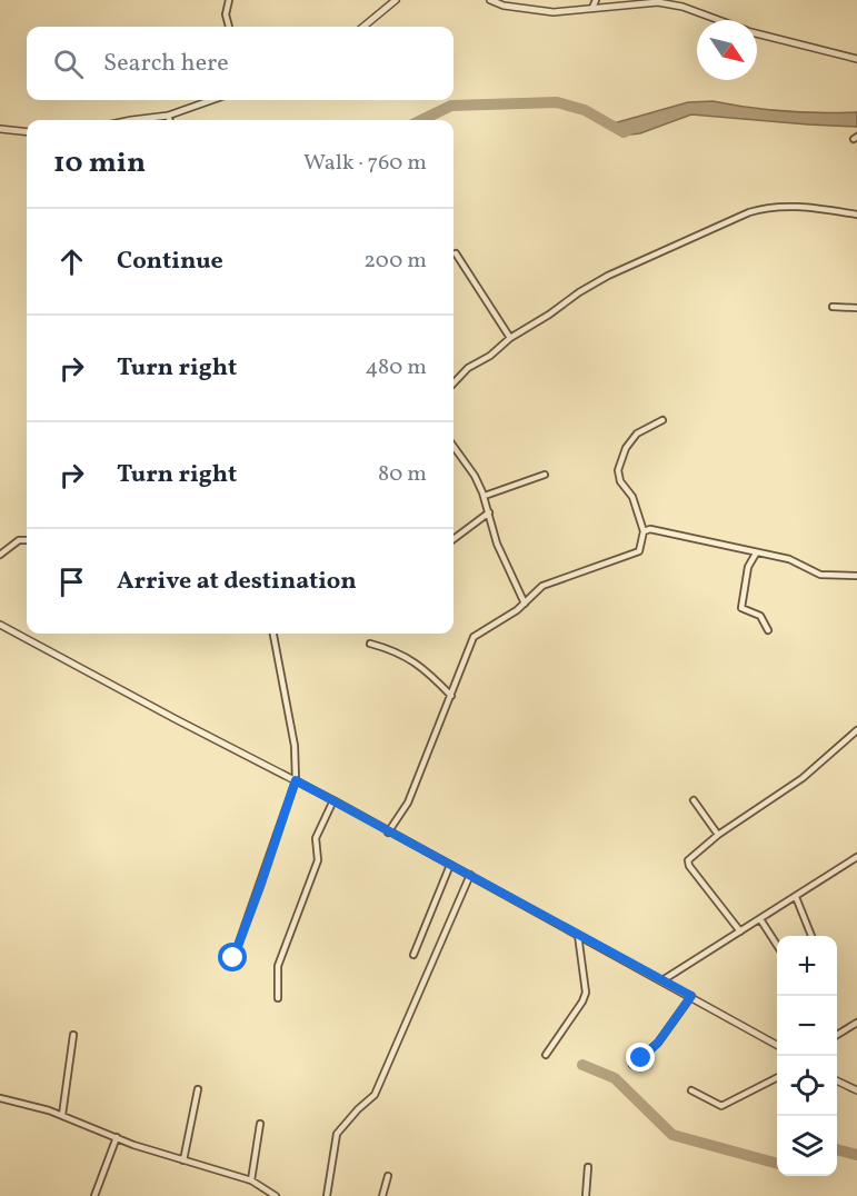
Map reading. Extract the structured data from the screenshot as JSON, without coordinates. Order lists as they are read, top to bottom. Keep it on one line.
{"north":"bottom right","page":{"search":"Search here","heading":["10 min","Walk · 760 m"],"list":[["Continue","200 m"],["Turn right","480 m"],["Turn right","80 m"],"Arrive at destination"],"map_buttons":["+","−"]}}
